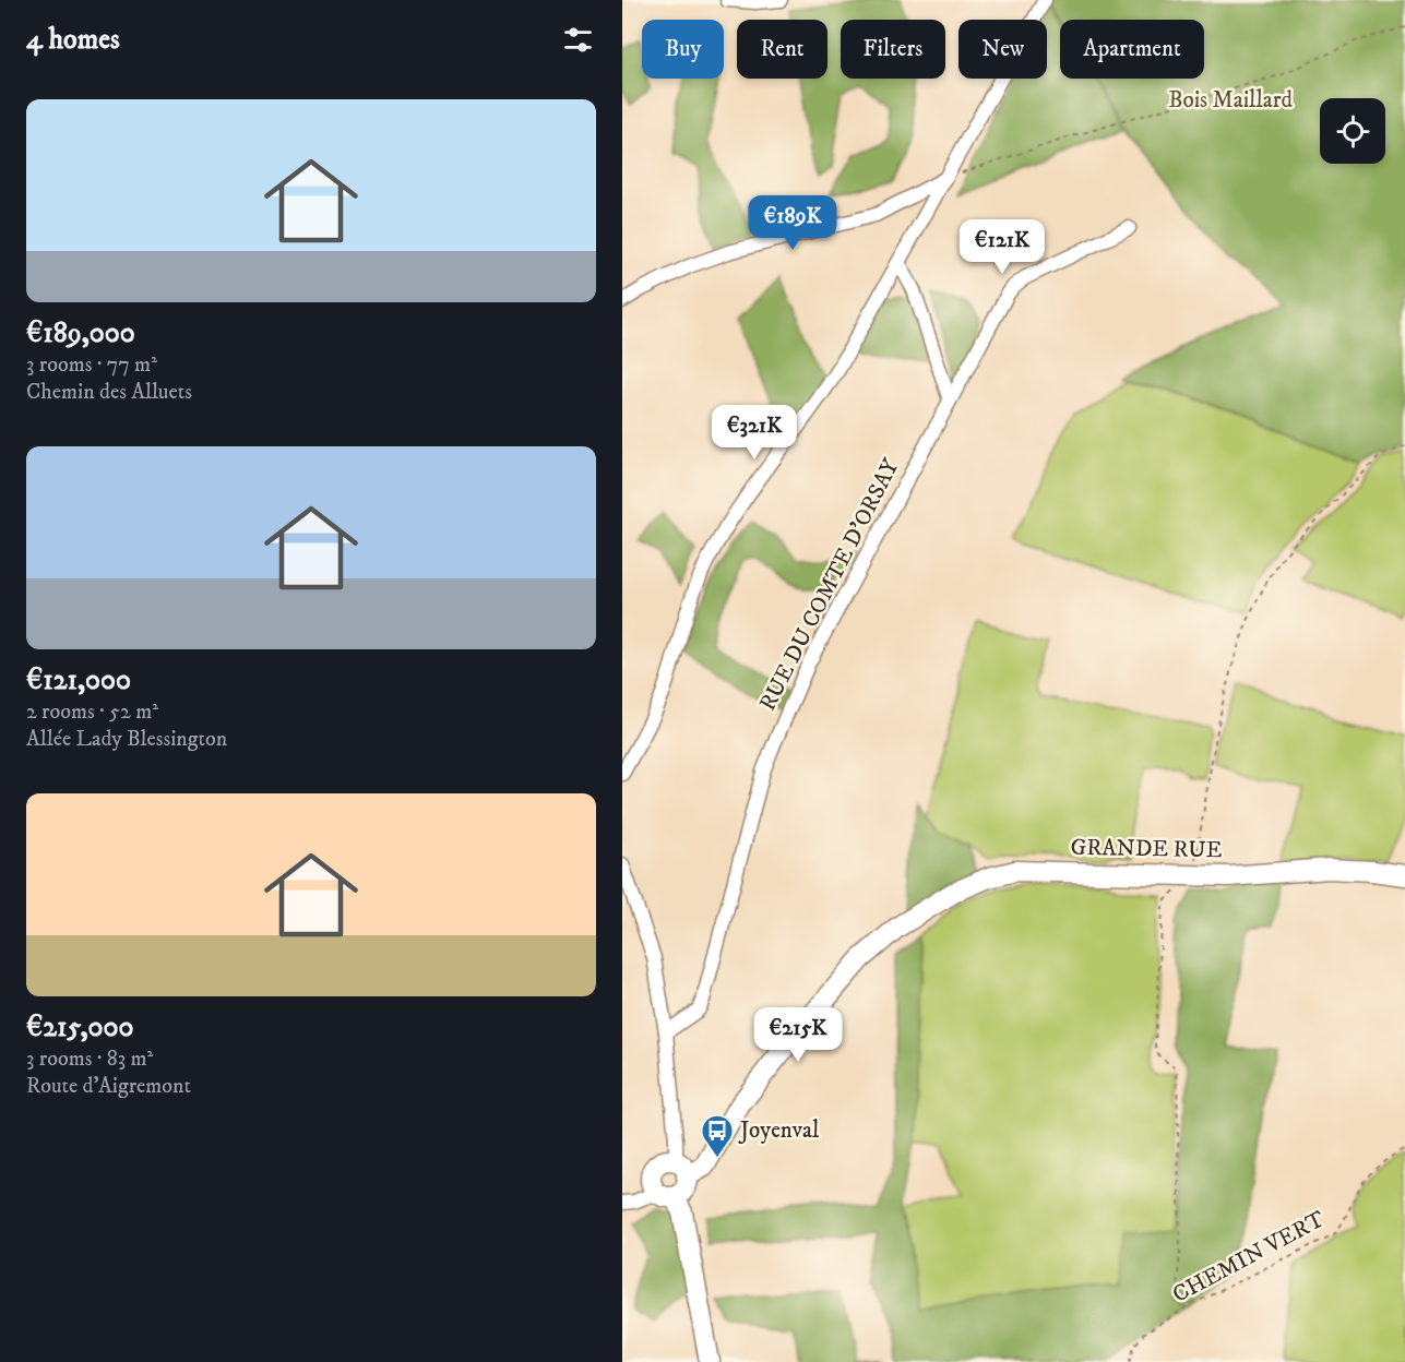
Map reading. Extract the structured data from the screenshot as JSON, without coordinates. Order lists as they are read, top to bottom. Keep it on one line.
{"streets":{"street":["RUE DU COMTE D'ORSAY","GRANDE RUE"],"path":["CHEMIN VERT"]},"parks":["Bois Maillard"],"places":{"bus stop":["Joyenval"]},"page":{"heading":"4 homes","chip":["Buy","Rent","Filters","New","Apartment"],"list":[{"name":"€189,000","note":"3 rooms · 77 m² · Chemin des Alluets"},{"name":"€121,000","note":"2 rooms · 52 m² · Allée Lady Blessington"},{"name":"€215,000","note":"3 rooms · 83 m² · Route d’Aigremont"}],"price":["€189K","€121K","€321K","€215K"]}}
